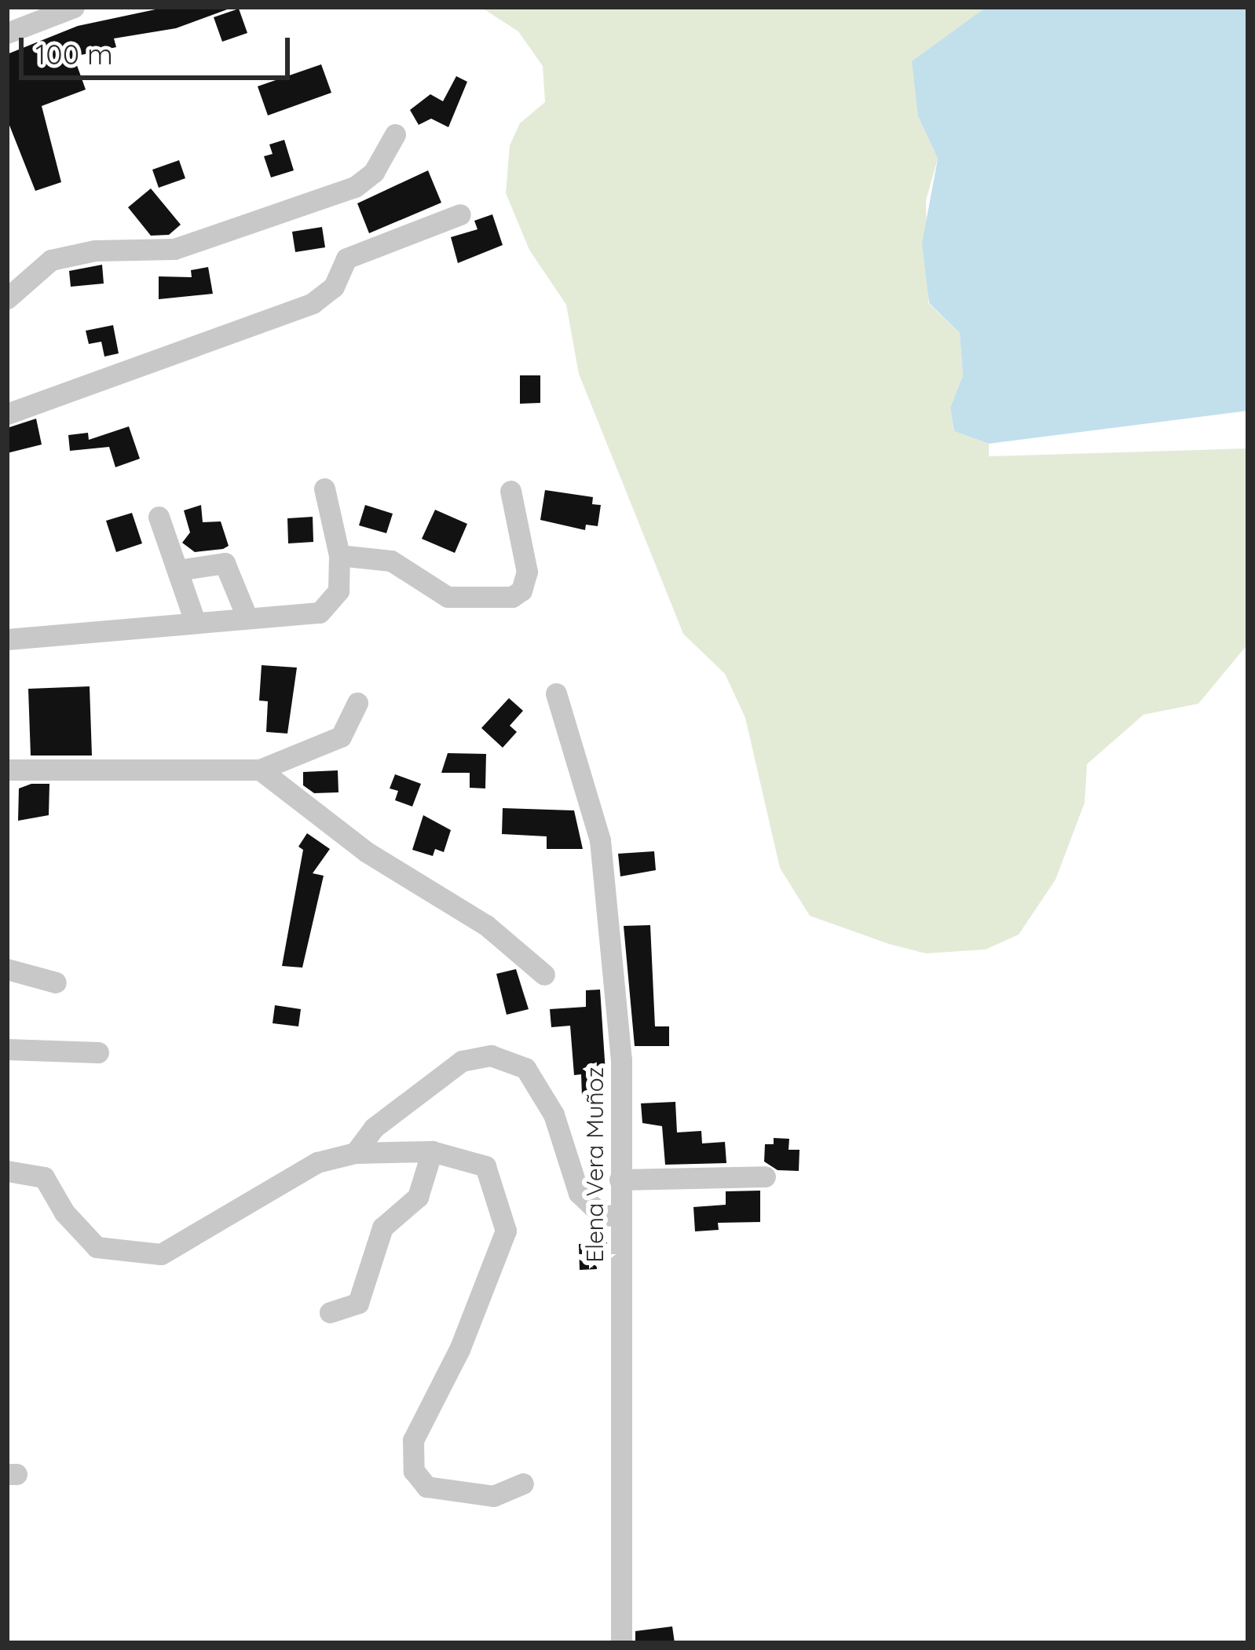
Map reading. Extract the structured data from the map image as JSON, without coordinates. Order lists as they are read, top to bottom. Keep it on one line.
{"streets":{"street":["Elena Vera Muñoz"]},"scale_bar":"100 m"}
